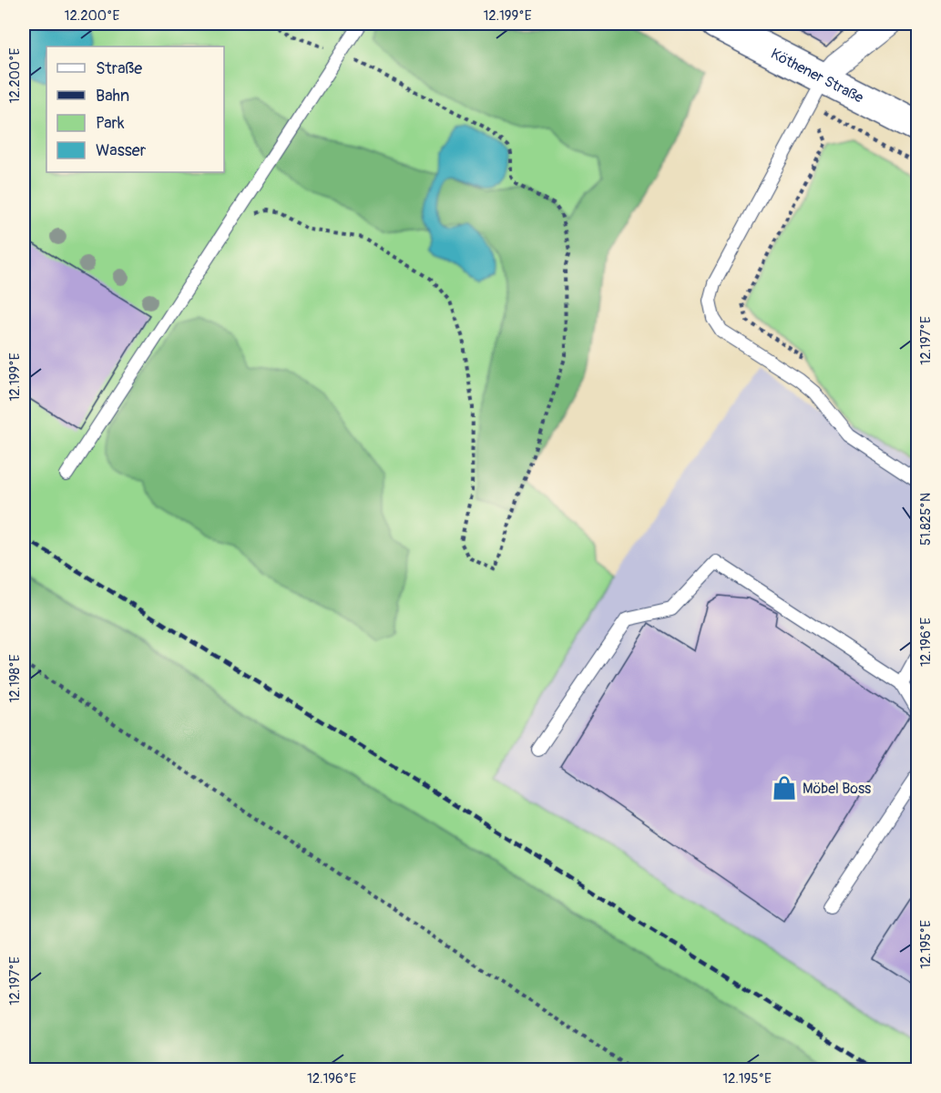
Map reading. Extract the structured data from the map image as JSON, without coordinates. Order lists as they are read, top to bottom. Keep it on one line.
{"streets":{"main road":["Köthener Straße"]},"places":{"shop":["Möbel Boss"]},"legend":["Straße","Bahn","Park","Wasser"],"coordinates":["12.200°E","12.199°E","12.197°E","51.825°N","12.196°E","12.198°E","12.195°E"]}
